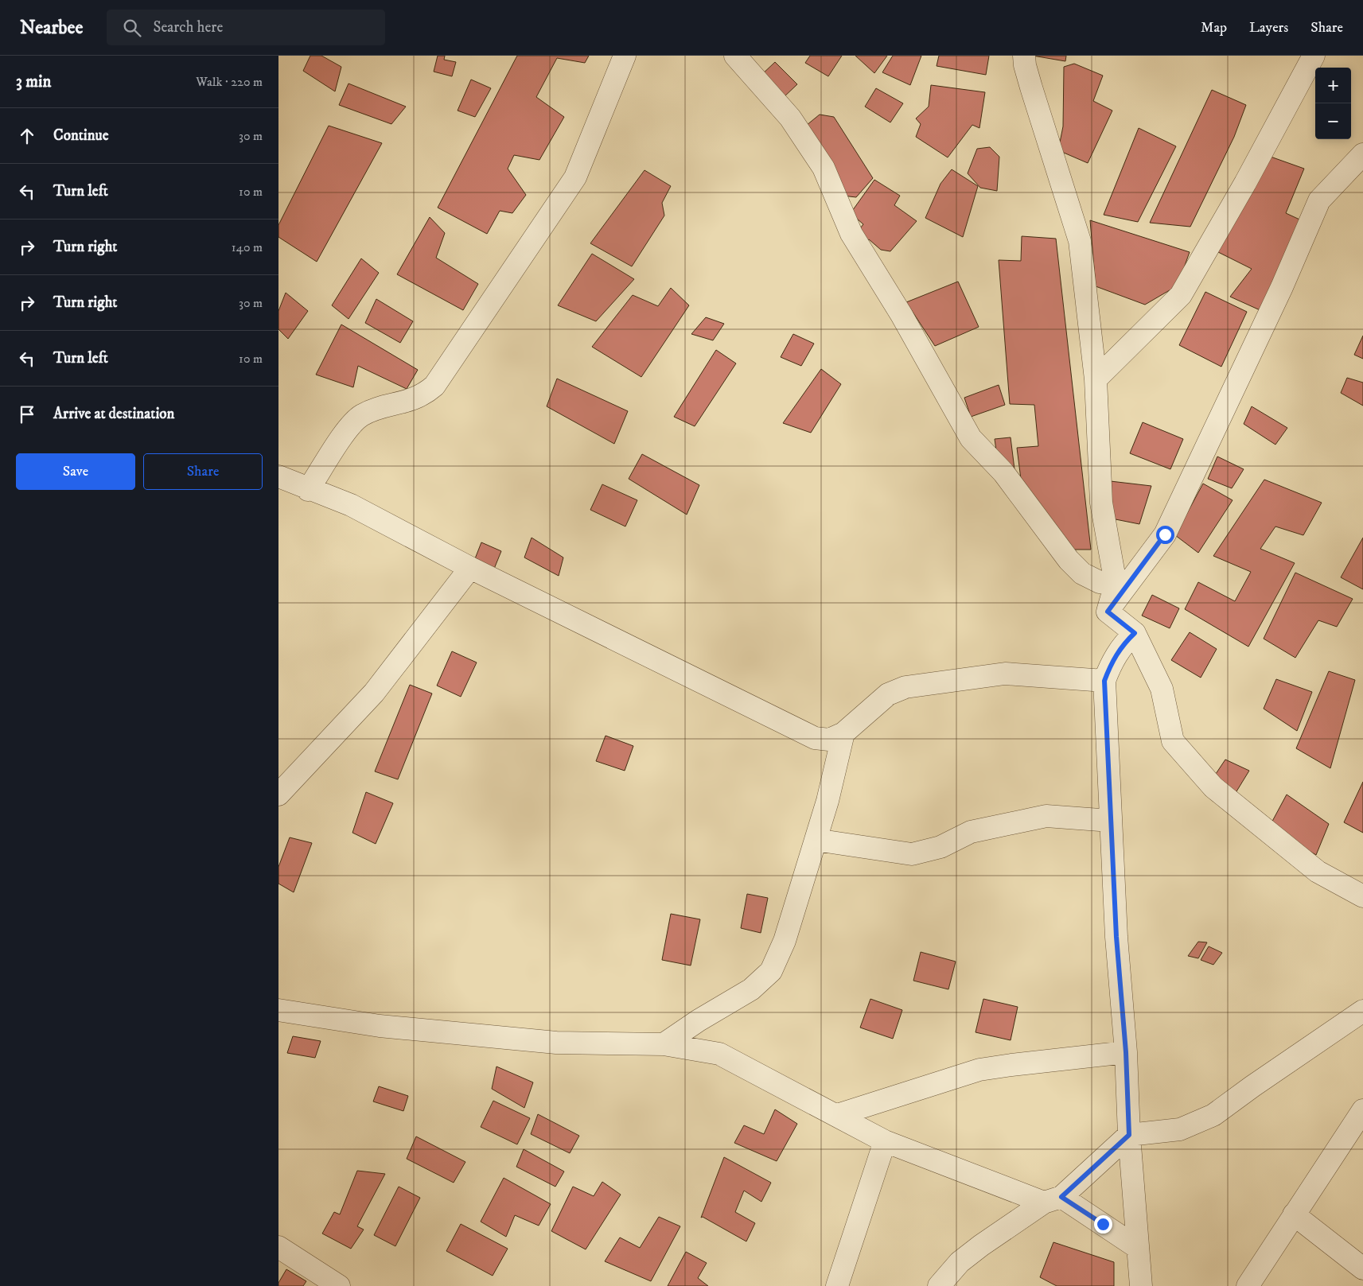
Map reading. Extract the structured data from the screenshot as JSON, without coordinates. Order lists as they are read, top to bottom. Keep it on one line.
{"page":{"header":"Nearbee","search":"Search here","nav":["Map","Layers","Share"],"heading":["3 min","Walk · 220 m"],"map_buttons":["+","−"],"list":[["Continue","30 m"],["Turn left","10 m"],["Turn right","140 m"],["Turn right","30 m"],["Turn left","10 m"],"Arrive at destination"],"buttons":["Save","Share"]}}
